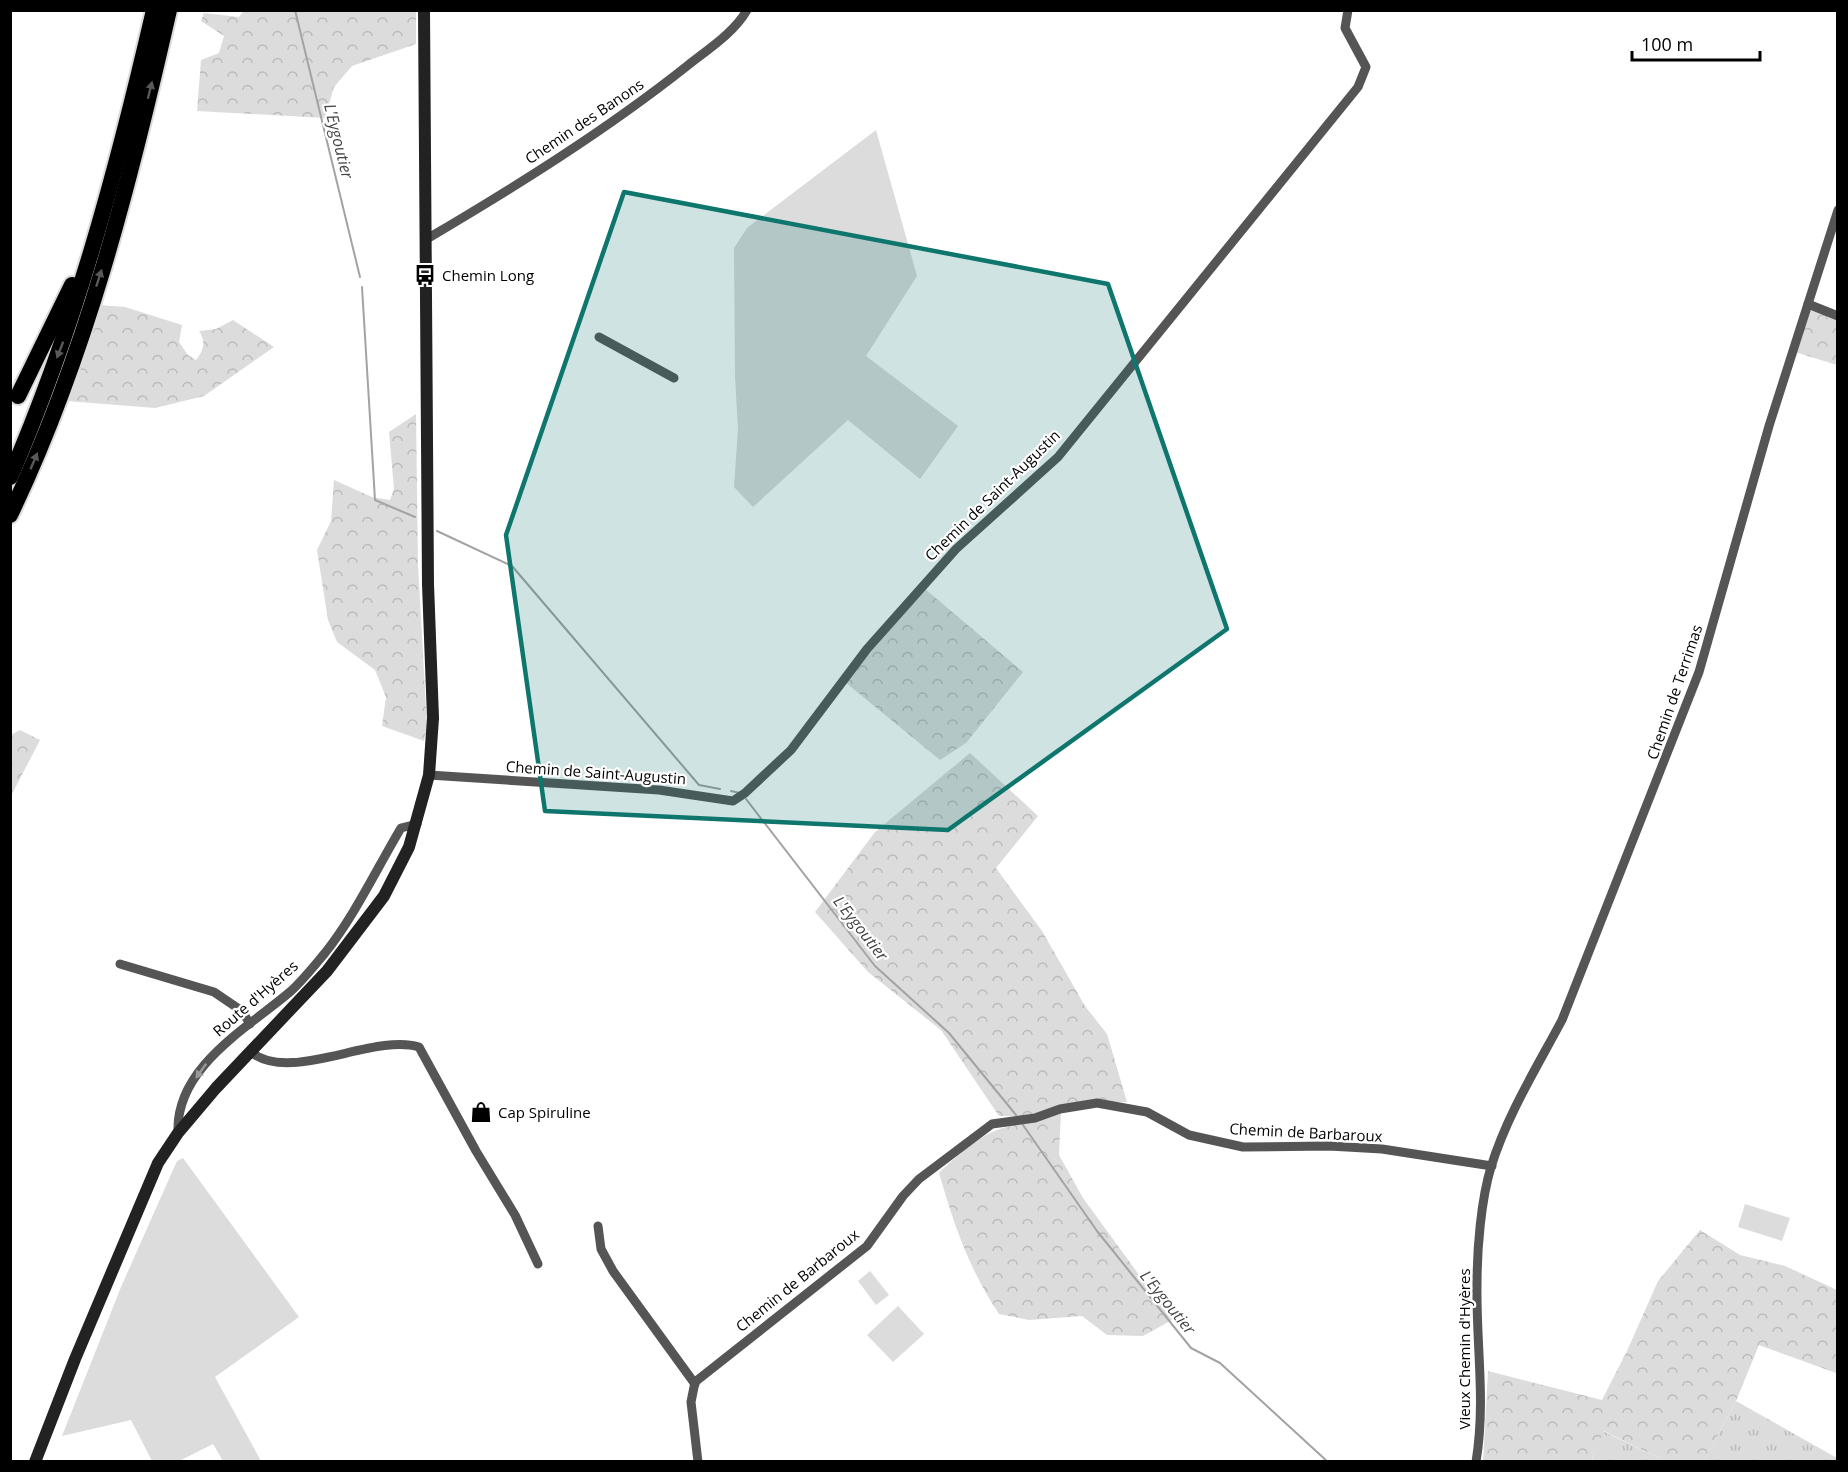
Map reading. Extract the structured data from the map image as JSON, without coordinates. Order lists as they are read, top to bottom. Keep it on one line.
{"streets":{"main road":["Route d'Hyères"],"street":["Chemin des Banons","Chemin de Saint-Augustin","Chemin de Terrimas","Chemin de Barbaroux","Vieux Chemin d'Hyères"]},"crossings":[["Chemin de Terrimas","Chemin de Barbaroux"],["Chemin de Terrimas","Vieux Chemin d'Hyères"],["Chemin de Barbaroux","Vieux Chemin d'Hyères"]],"water":["L'Eygoutier"],"places":{"bus stop":["Chemin Long"],"shop":["Cap Spiruline"]},"scale_bar":"100 m"}
